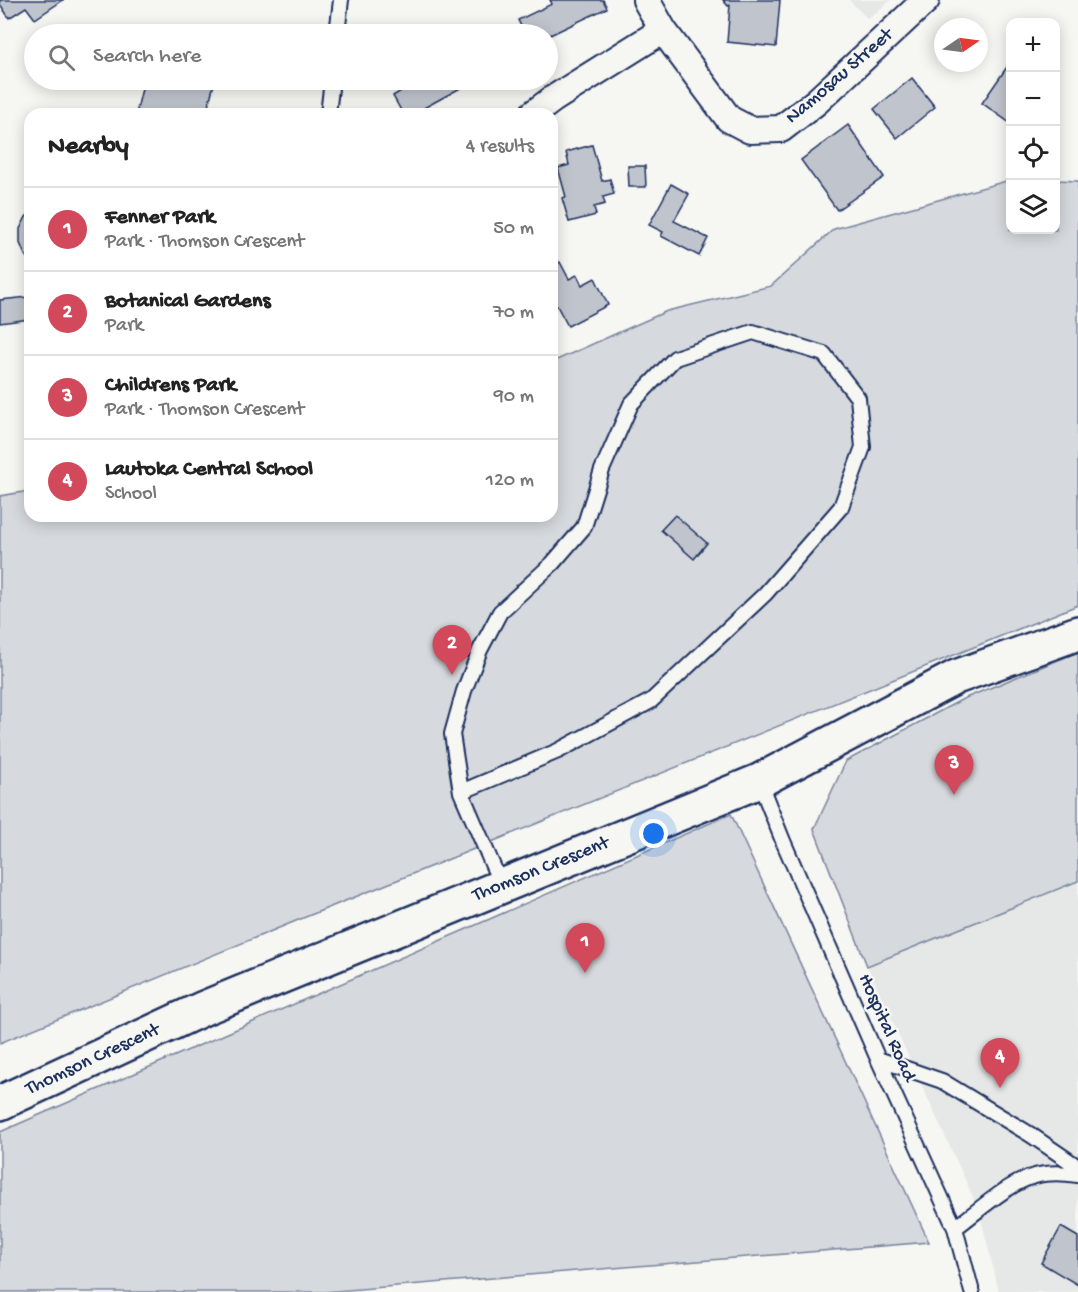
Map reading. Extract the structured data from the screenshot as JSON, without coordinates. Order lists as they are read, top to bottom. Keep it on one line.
{"streets":{"main road":["Thomson Crescent"],"street":["Namosau Street"],"lane":["Hospital Road"]},"crossings":[["Thomson Crescent","Hospital Road"]],"north":"right","page":{"map_buttons":["+","−"],"search":"Search here","heading":["Nearby","4 results"],"list":[{"mark":"1","name":"Fenner Park","note":"Park · Thomson Crescent","value":"50 m"},{"mark":"2","name":"Botanical Gardens","note":"Park","value":"70 m"},{"mark":"3","name":"Childrens Park","note":"Park · Thomson Crescent","value":"90 m"},{"mark":"4","name":"Lautoka Central School","note":"School","value":"120 m"}],"pins":["2","3","1","4"]}}
